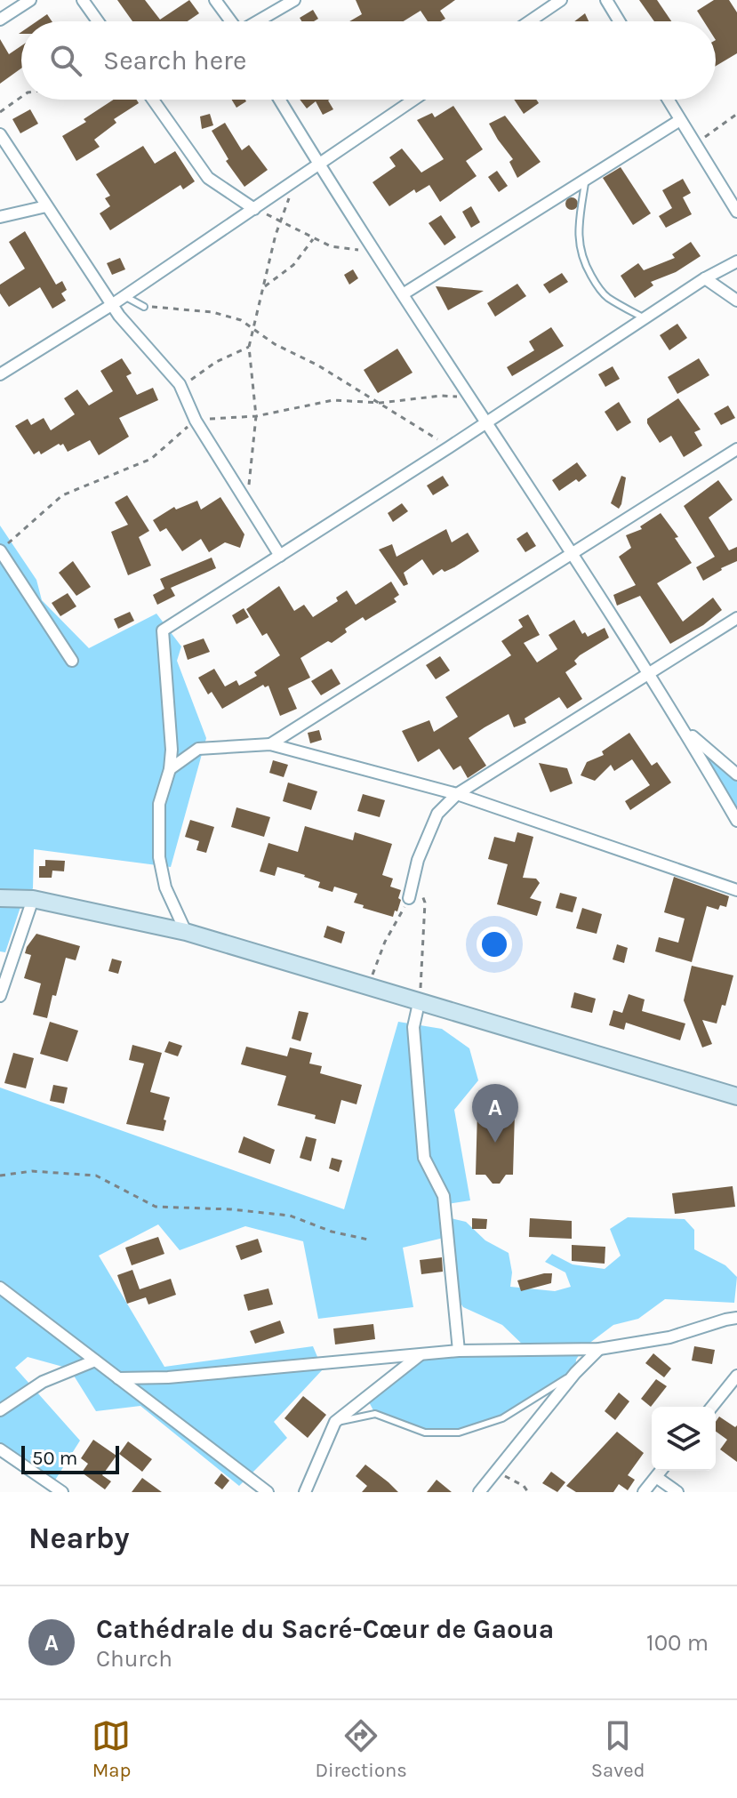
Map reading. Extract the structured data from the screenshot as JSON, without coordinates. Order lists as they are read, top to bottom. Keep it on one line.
{"scale_bar":"50 m","page":{"search":"Search here","pins":"A","scale":"50 m","heading":"Nearby","list":[{"mark":"A","name":"Cathédrale du Sacré-Cœur de Gaoua","note":"Church","value":"100 m"}],"nav":["Map","Directions","Saved"]}}
